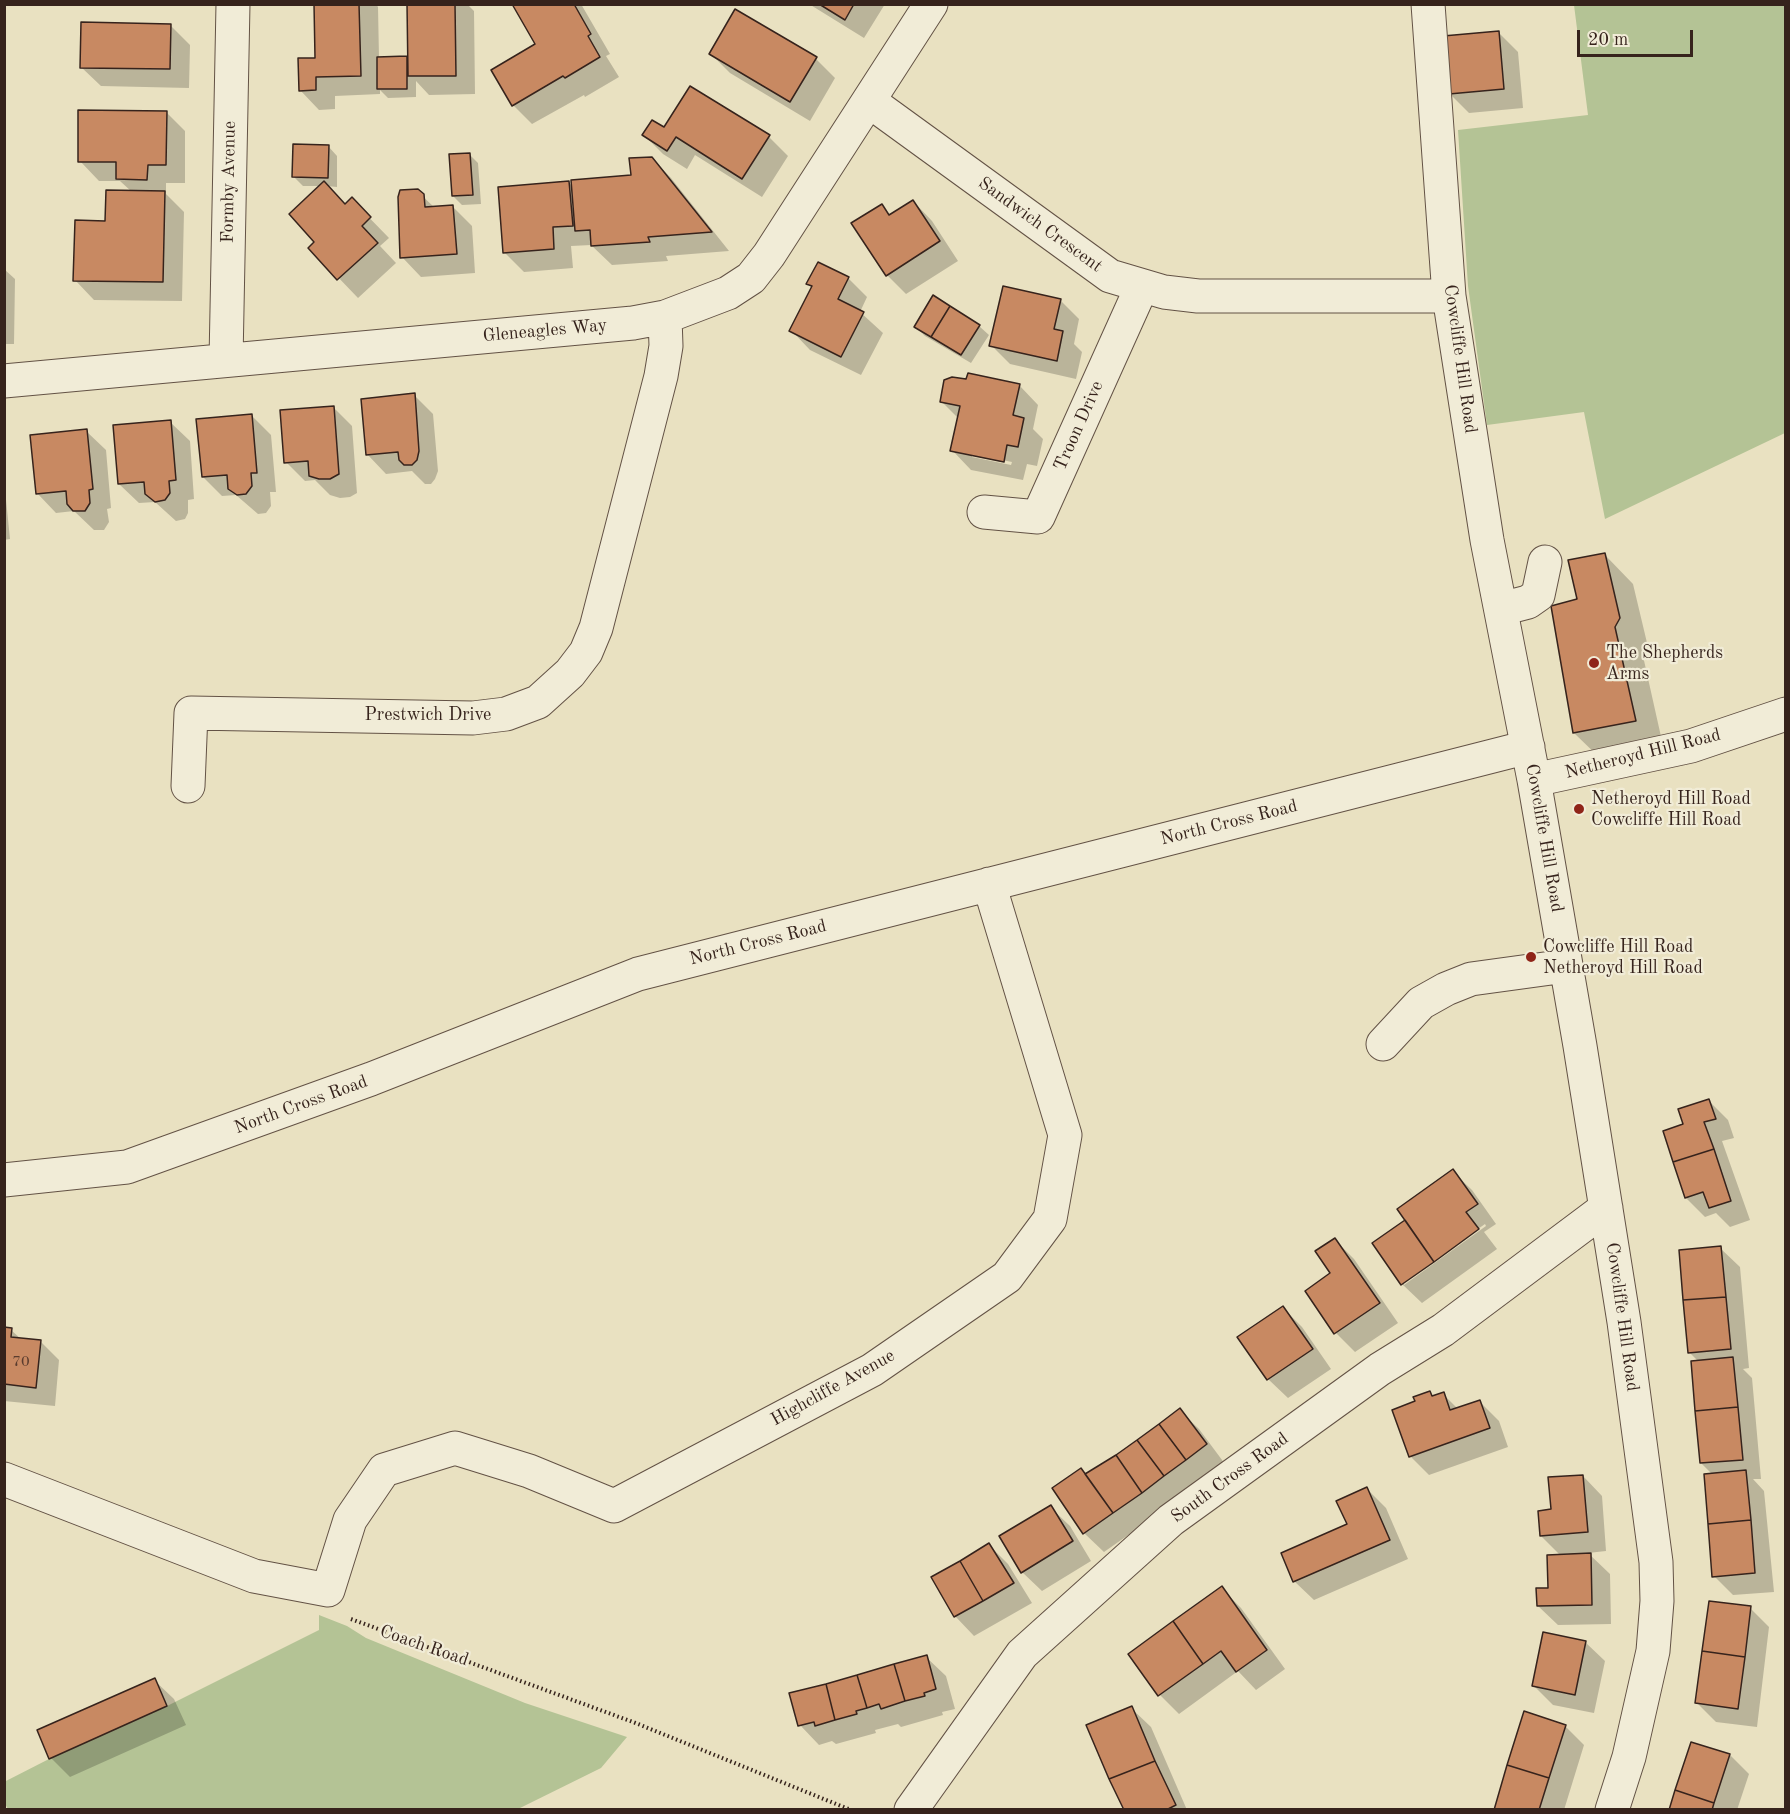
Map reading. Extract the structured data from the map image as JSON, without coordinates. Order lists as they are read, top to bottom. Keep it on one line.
{"streets":{"street":["Formby Avenue","Sandwich Crescent","Gleneagles Way","Cowcliffe Hill Road","Troon Drive","Prestwich Drive","Netheroyd Hill Road","North Cross Road","Highcliffe Avenue","South Cross Road"],"path":["Coach Road"]},"crossings":[["Formby Avenue","Gleneagles Way"],["Sandwich Crescent","Gleneagles Way"],["Sandwich Crescent","Cowcliffe Hill Road"],["Sandwich Crescent","Troon Drive"],["Gleneagles Way","Prestwich Drive"],["Cowcliffe Hill Road","Netheroyd Hill Road"],["Cowcliffe Hill Road","North Cross Road"],["Cowcliffe Hill Road","South Cross Road"],["North Cross Road","Highcliffe Avenue"],["Highcliffe Avenue","Coach Road"]],"places":["The Shepherds Arms","Netheroyd Hill Road Cowcliffe Hill Road","Cowcliffe Hill Road Netheroyd Hill Road"],"house_numbers":["70"],"scale_bar":"20 m"}
